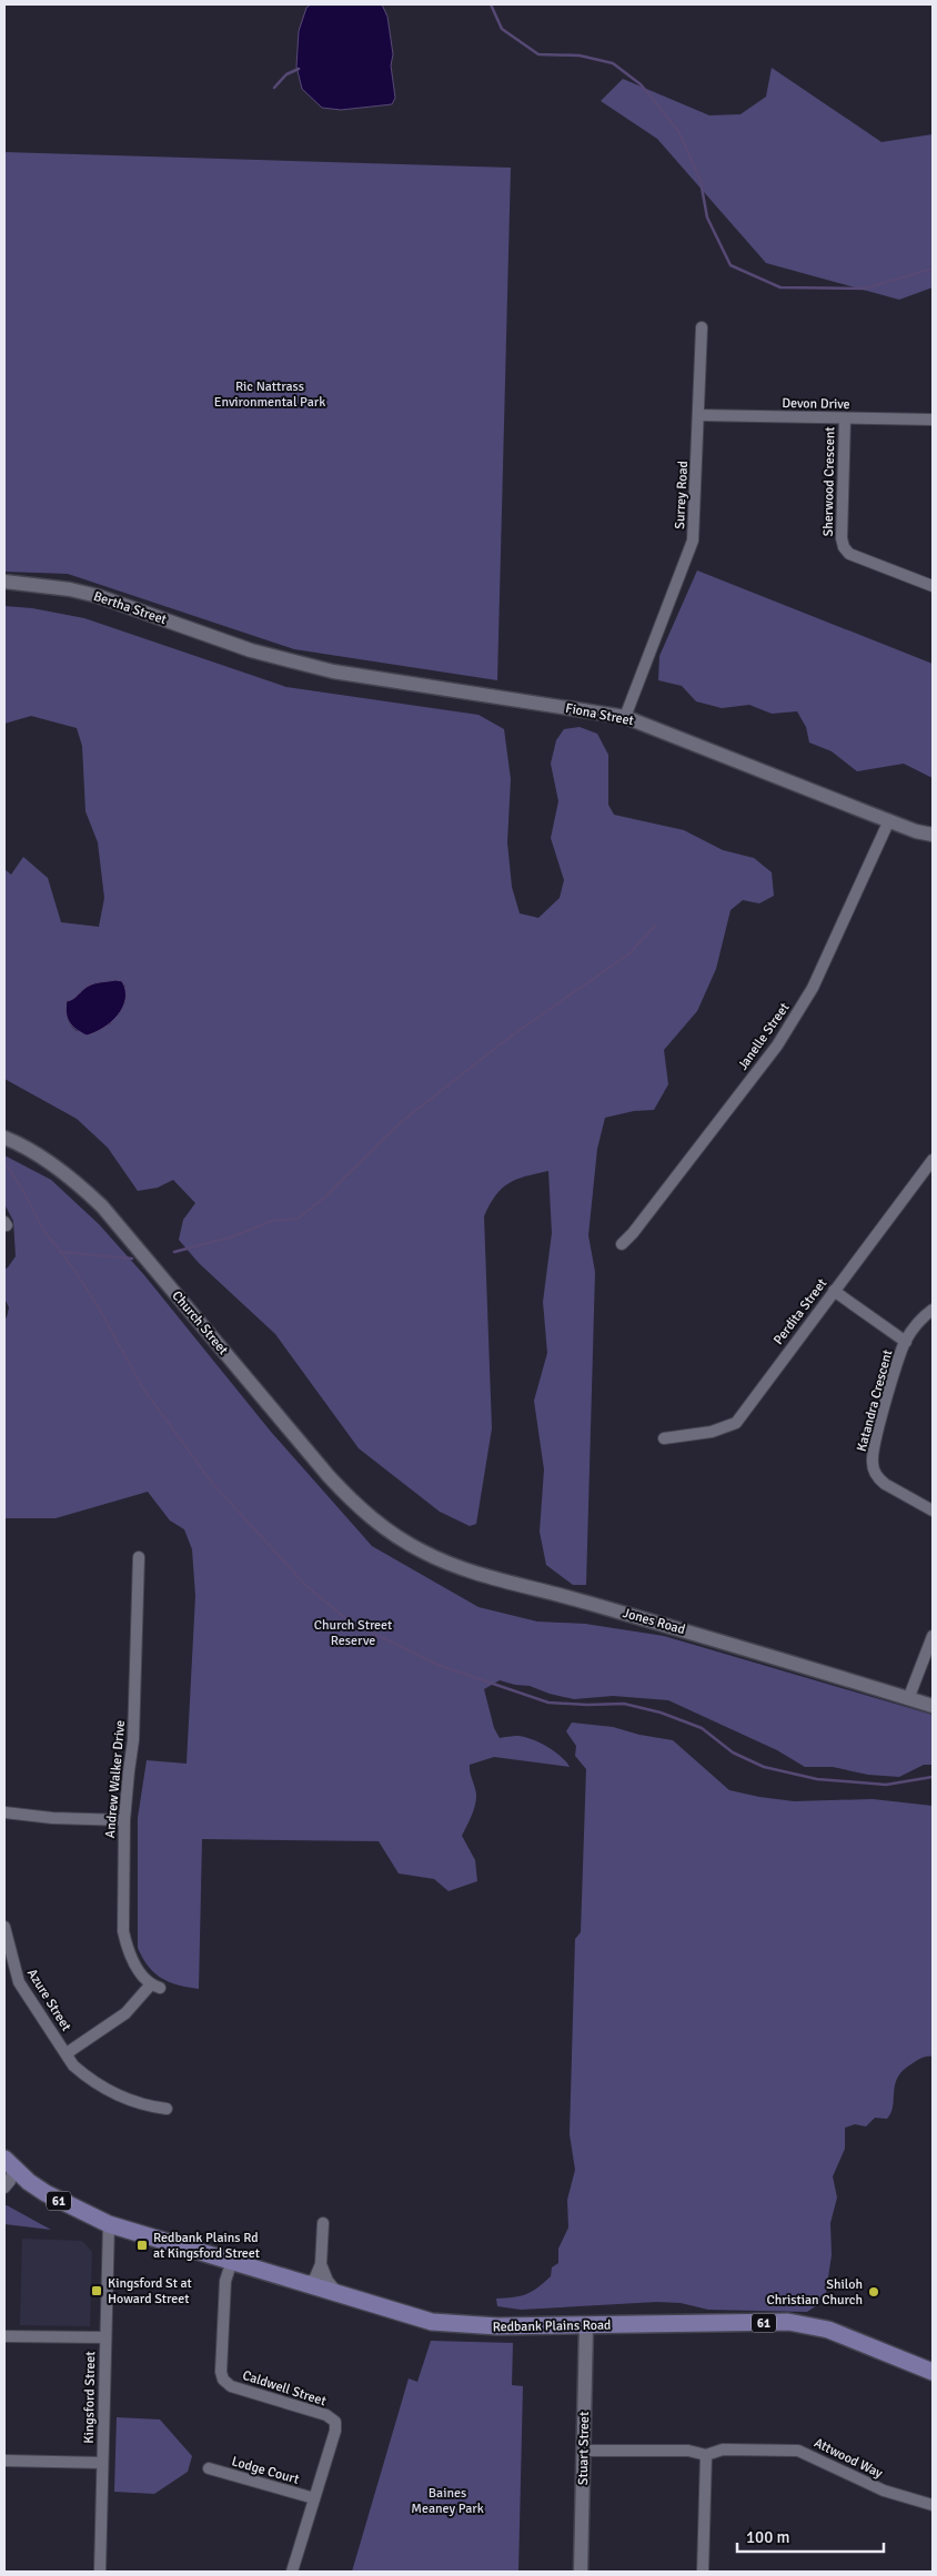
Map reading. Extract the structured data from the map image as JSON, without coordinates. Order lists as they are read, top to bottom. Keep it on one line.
{"streets":{"main road":["61","Redbank Plains Road"],"street":["Devon Drive","Sherwood Crescent","Surrey Road","Bertha Street","Fiona Street","Janelle Street","Perdita Street","Church Street","Katandra Crescent","Jones Road","Andrew Walker Drive","Azure Street","Caldwell Street","Kingsford Street","Stuart Street","Attwood Way","Lodge Court"]},"crossings":[["Devon Drive","Sherwood Crescent"],["Devon Drive","Surrey Road"],["Surrey Road","Fiona Street"],["Bertha Street","Fiona Street"],["Fiona Street","Janelle Street"],["Church Street","Jones Road"],["Andrew Walker Drive","Azure Street"],["61","Redbank Plains Road"],["61","Kingsford Street"],["Redbank Plains Road","Caldwell Street"],["Redbank Plains Road","Kingsford Street"],["Redbank Plains Road","Stuart Street"],["Caldwell Street","Lodge Court"],["Stuart Street","Attwood Way"]],"parks":["Ric Nattrass Environmental Park","Church Street Reserve","Baines Meaney Park"],"places":{"transit":["Redbank Plains Rd at Kingsford Street","Kingsford St at Howard Street"],"other":["Shiloh Christian Church"]},"scale_bar":"100 m"}
